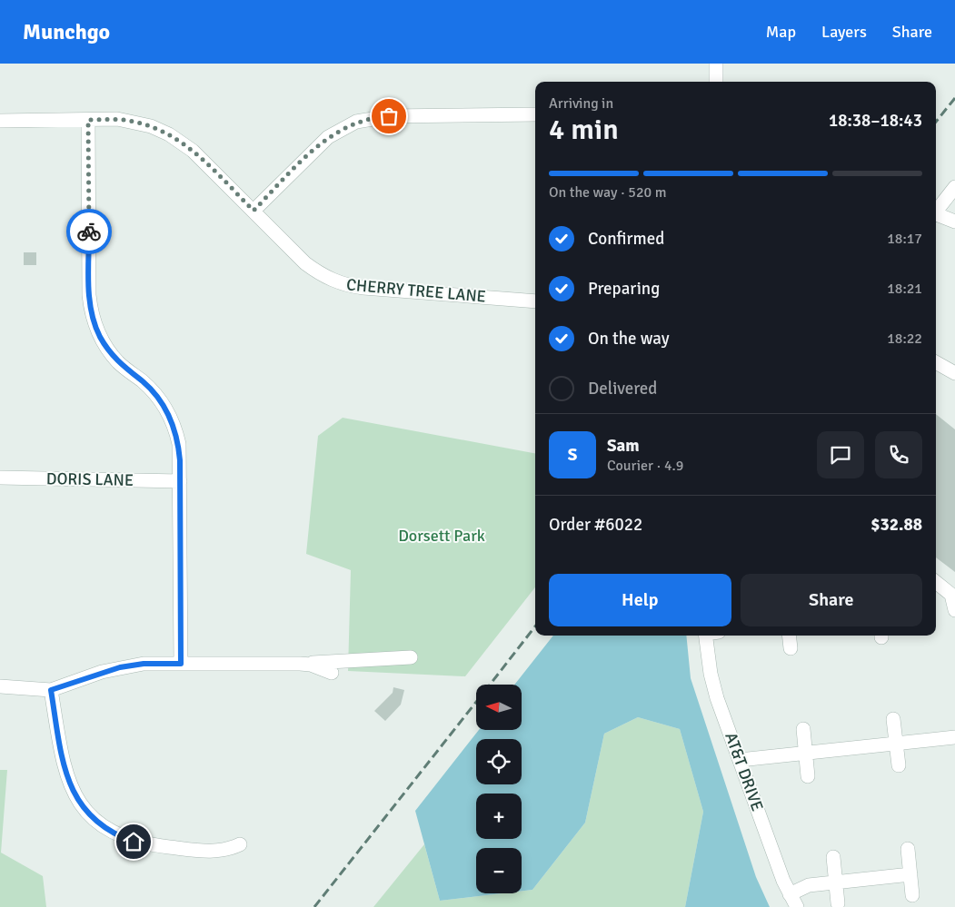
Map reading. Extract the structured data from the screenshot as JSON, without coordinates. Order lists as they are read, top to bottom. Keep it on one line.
{"streets":{"street":["CHERRY TREE LANE","DORIS LANE","AT&T DRIVE"]},"parks":["Dorsett Park"],"north":"left","page":{"header":"Munchgo","nav":["Map","Layers","Share"],"heading":["4 min","Arriving in","18:38–18:43"],"panel":["Sam","Courier · 4.9","Order #6022","$32.88"],"bar":"On the way · 520 m","list":[["Confirmed","18:17"],["Preparing","18:21"],["On the way","18:22"],"Delivered"],"round":"S","buttons":["Help","Share"],"map_buttons":["+","−"]}}
